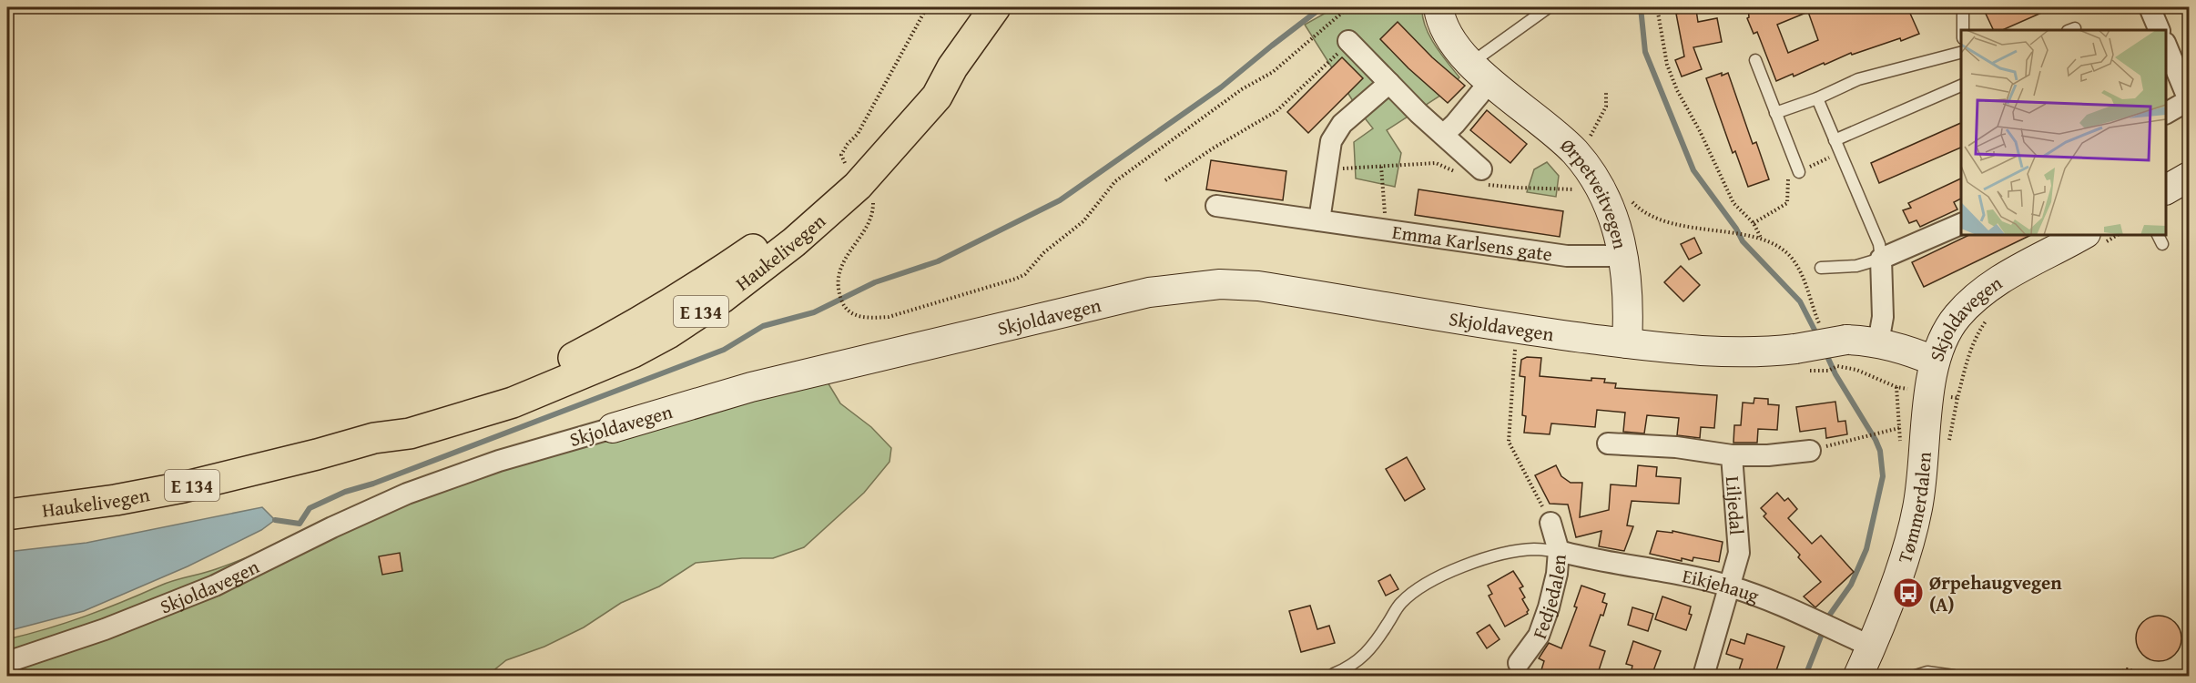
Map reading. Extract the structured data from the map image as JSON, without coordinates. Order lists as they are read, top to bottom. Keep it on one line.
{"streets":{"highway":["Haukelivegen","E 134"],"street":["Ørpetveitvegen","Emma Karlsens gate","Skjoldavegen","Tømmerdalen","Liljedal","Eikjehaug","Fedjedalen"]},"crossings":[["Ørpetveitvegen","Emma Karlsens gate"],["Ørpetveitvegen","Skjoldavegen"],["Skjoldavegen","Tømmerdalen"],["Tømmerdalen","Eikjehaug"],["Liljedal","Eikjehaug"],["Eikjehaug","Fedjedalen"]],"places":{"bus stop":["Ørpehaugvegen (A)"]}}
